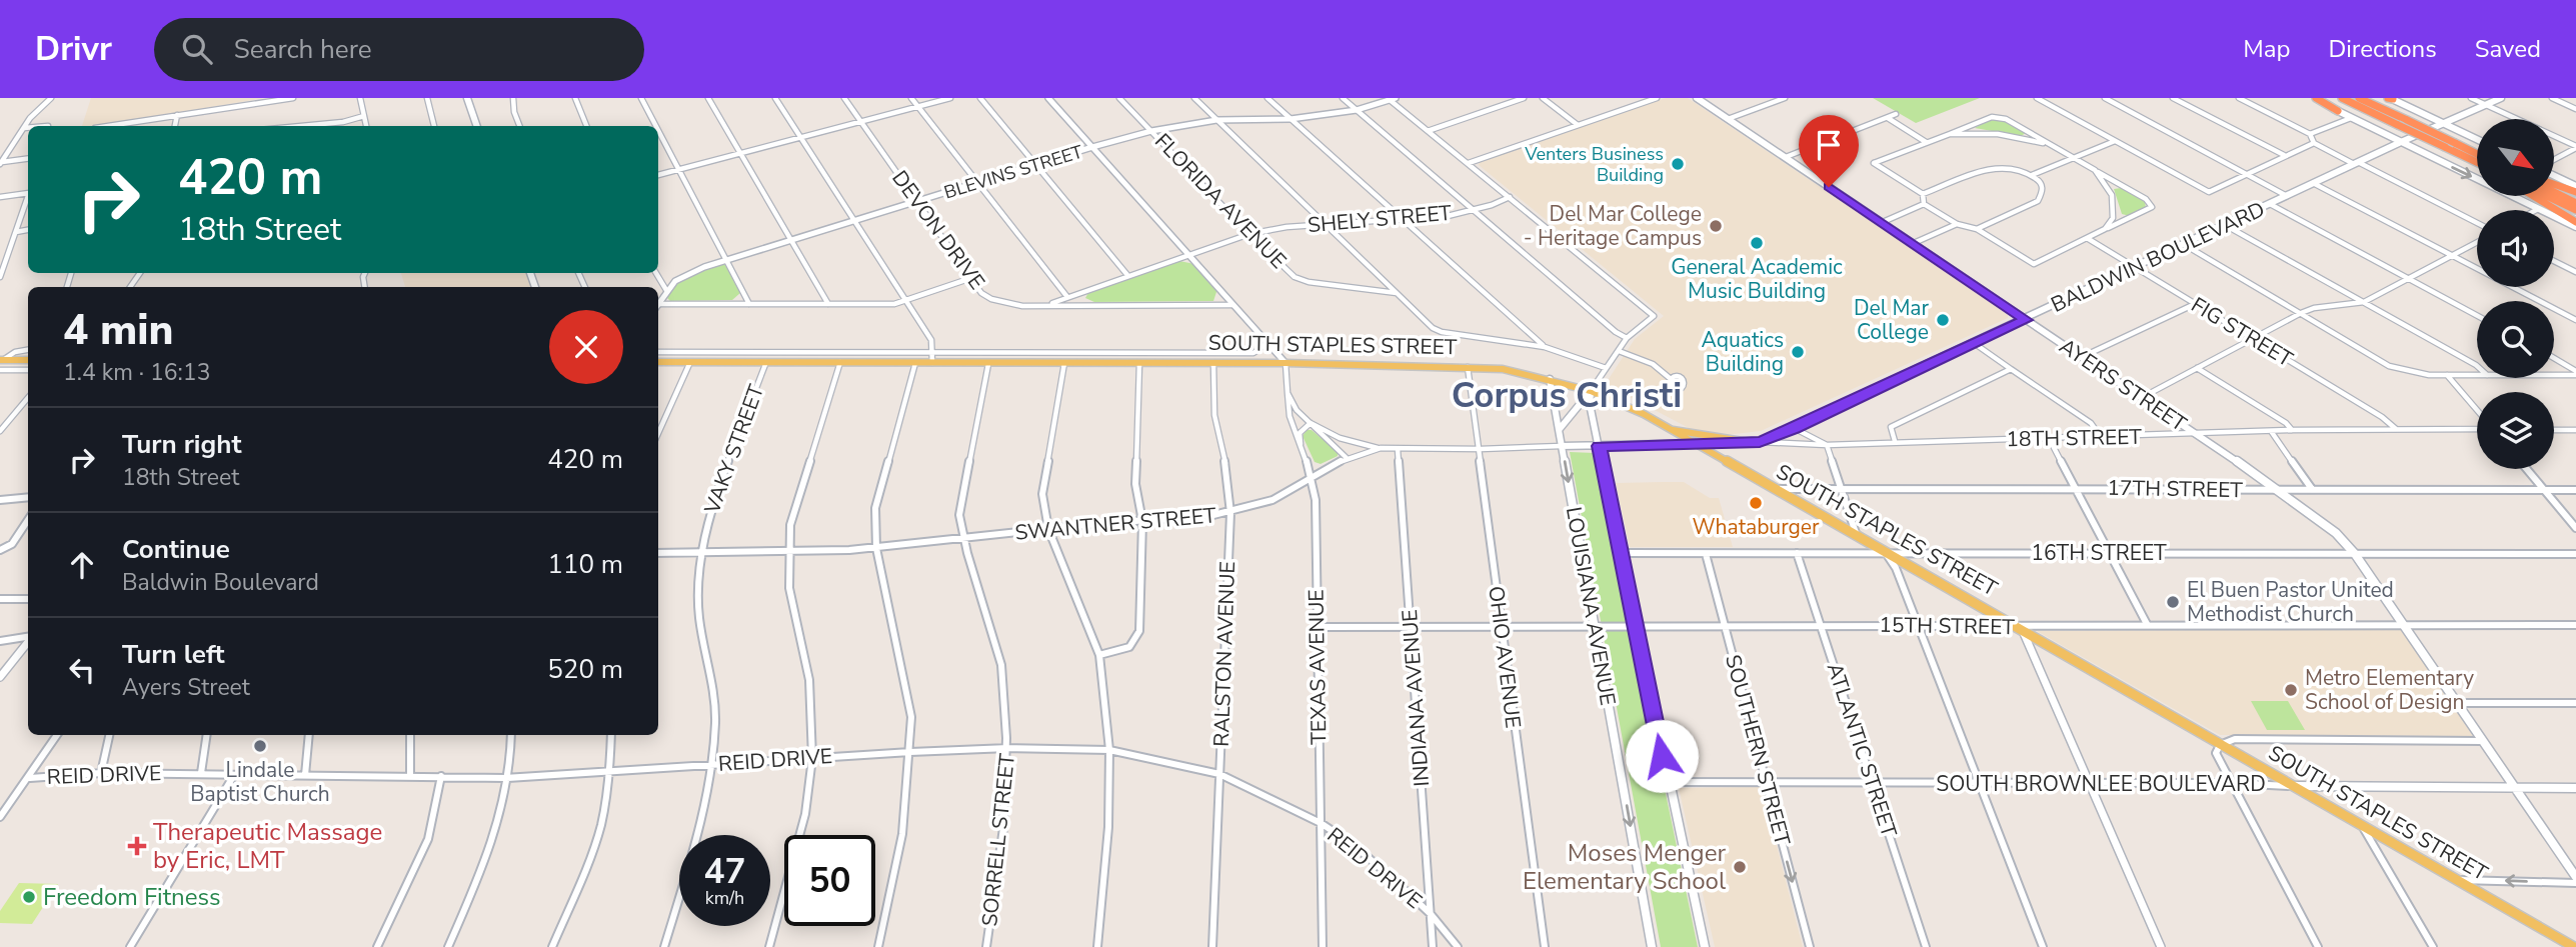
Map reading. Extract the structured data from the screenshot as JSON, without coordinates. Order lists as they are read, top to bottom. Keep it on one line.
{"streets":{"main road":["BALDWIN BOULEVARD","SOUTH STAPLES STREET","AYERS STREET","LOUISIANA AVENUE","SOUTH BROWNLEE BOULEVARD"],"street":["BLEVINS STREET","FLORIDA AVENUE","SHELY STREET","DEVON DRIVE","FIG STREET","18TH STREET","VAKY STREET","17TH STREET","SWANTNER STREET","16TH STREET","15TH STREET","RALSTON AVENUE","OHIO AVENUE","TEXAS AVENUE","INDIANA AVENUE","SOUTHERN STREET","ATLANTIC STREET","REID DRIVE","SORRELL STREET"]},"crossings":[["BLEVINS STREET","FLORIDA AVENUE"],["BLEVINS STREET","DEVON DRIVE"],["FLORIDA AVENUE","SHELY STREET"],["SHELY STREET","DEVON DRIVE"],["BALDWIN BOULEVARD","FIG STREET"],["BALDWIN BOULEVARD","SOUTH STAPLES STREET"],["BALDWIN BOULEVARD","AYERS STREET"],["BALDWIN BOULEVARD","18TH STREET"],["FIG STREET","18TH STREET"],["SOUTH STAPLES STREET","VAKY STREET"],["SOUTH STAPLES STREET","17TH STREET"],["SOUTH STAPLES STREET","16TH STREET"],["SOUTH STAPLES STREET","LOUISIANA AVENUE"],["SOUTH STAPLES STREET","15TH STREET"],["SOUTH STAPLES STREET","RALSTON AVENUE"],["SOUTH STAPLES STREET","OHIO AVENUE"],["SOUTH STAPLES STREET","TEXAS AVENUE"],["SOUTH STAPLES STREET","SOUTH BROWNLEE BOULEVARD"],["SOUTH STAPLES STREET","SORRELL STREET"],["AYERS STREET","18TH STREET"],["AYERS STREET","17TH STREET"],["AYERS STREET","16TH STREET"],["AYERS STREET","15TH STREET"],["AYERS STREET","SOUTH BROWNLEE BOULEVARD"],["VAKY STREET","SWANTNER STREET"],["VAKY STREET","REID DRIVE"],["SWANTNER STREET","LOUISIANA AVENUE"],["SWANTNER STREET","RALSTON AVENUE"],["SWANTNER STREET","OHIO AVENUE"],["SWANTNER STREET","TEXAS AVENUE"],["SWANTNER STREET","INDIANA AVENUE"],["SWANTNER STREET","SORRELL STREET"],["16TH STREET","LOUISIANA AVENUE"],["16TH STREET","SOUTHERN STREET"],["16TH STREET","ATLANTIC STREET"],["LOUISIANA AVENUE","15TH STREET"],["LOUISIANA AVENUE","SOUTH BROWNLEE BOULEVARD"],["15TH STREET","OHIO AVENUE"],["15TH STREET","TEXAS AVENUE"],["15TH STREET","INDIANA AVENUE"],["15TH STREET","SOUTHERN STREET"],["15TH STREET","ATLANTIC STREET"],["RALSTON AVENUE","REID DRIVE"],["TEXAS AVENUE","REID DRIVE"],["INDIANA AVENUE","REID DRIVE"],["SOUTHERN STREET","SOUTH BROWNLEE BOULEVARD"],["ATLANTIC STREET","SOUTH BROWNLEE BOULEVARD"],["REID DRIVE","SORRELL STREET"]],"one_way":["SOUTHERN STREET"],"districts":["Corpus Christi"],"places":{"other":["Venters Business Building","Del Mar College - Heritage Campus","General Academic Music Building","Del Mar College","Aquatics Building","Whataburger","El Buen Pastor United Methodist Church","Metro Elementary School of Design","Lindale Baptist Church","Moses Menger Elementary School","Freedom Fitness"],"health":["Therapeutic Massage by Eric, LMT"]},"north":"bottom right","page":{"header":"Drivr","search":"Search here","nav":["Map","Directions","Saved"],"turn":["420 m","18th Street"],"heading":["4 min","1.4 km · 16:13"],"list":[{"name":"Turn right","note":"18th Street","value":"420 m"},{"name":"Continue","note":"Baldwin Boulevard","value":"110 m"},{"name":"Turn left","note":"Ayers Street","value":"520 m"}],"speed":"47 km/h","limit":"50"}}
